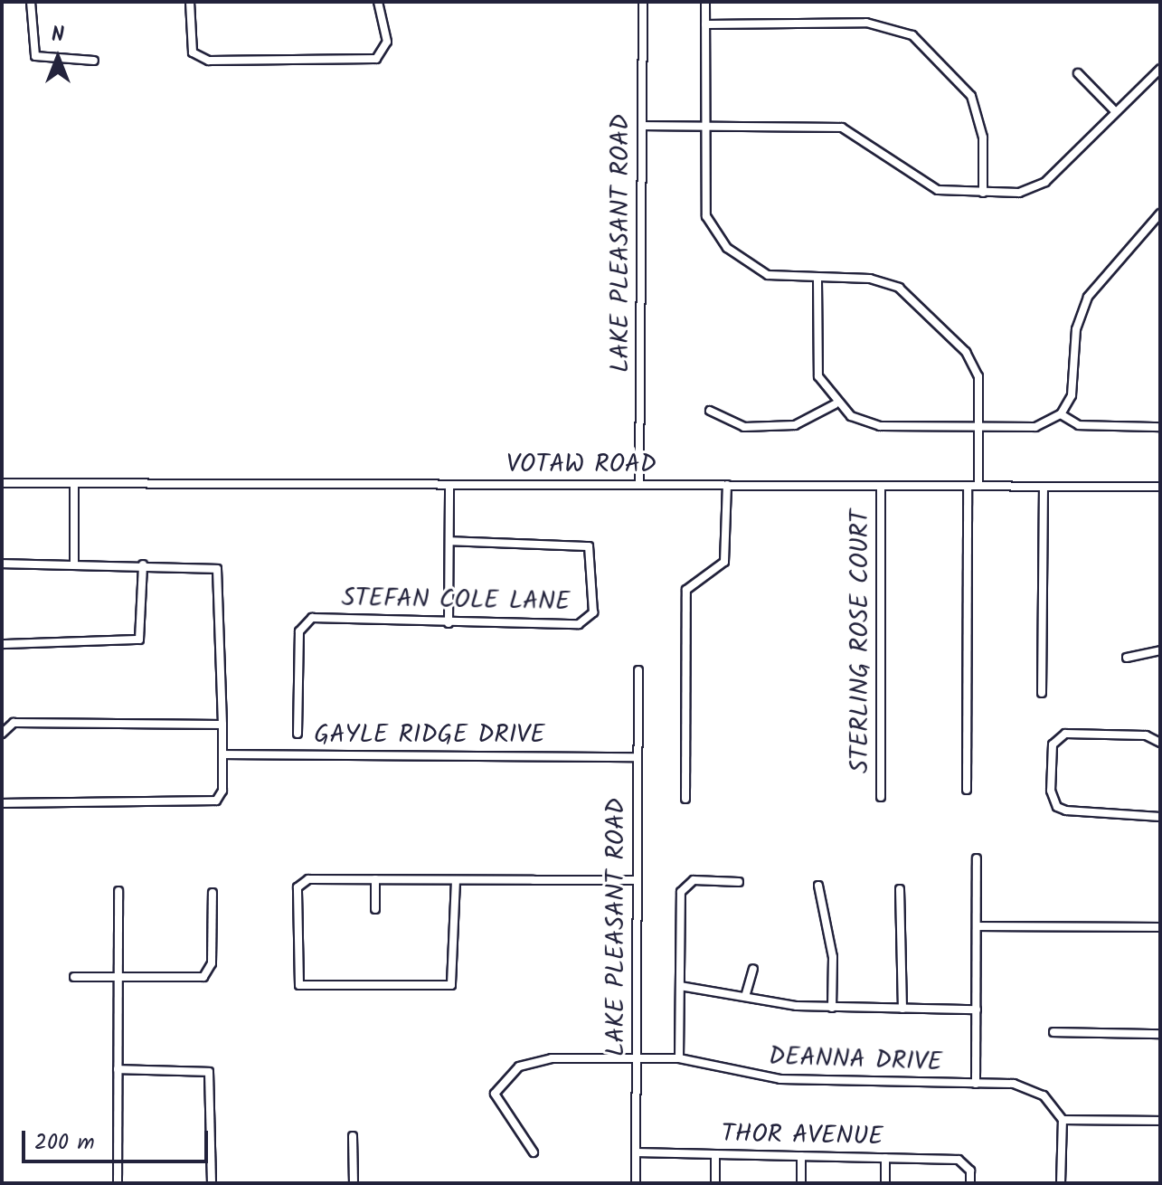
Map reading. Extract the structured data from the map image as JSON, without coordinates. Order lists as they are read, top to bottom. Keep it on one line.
{"streets":{"street":["LAKE PLEASANT ROAD","VOTAW ROAD","STEFAN COLE LANE","STERLING ROSE COURT","GAYLE RIDGE DRIVE","DEANNA DRIVE","THOR AVENUE"]},"crossings":[["LAKE PLEASANT ROAD","VOTAW ROAD"],["LAKE PLEASANT ROAD","GAYLE RIDGE DRIVE"],["LAKE PLEASANT ROAD","DEANNA DRIVE"],["LAKE PLEASANT ROAD","THOR AVENUE"],["VOTAW ROAD","STERLING ROSE COURT"]],"scale_bar":"200 m","north":"top"}
